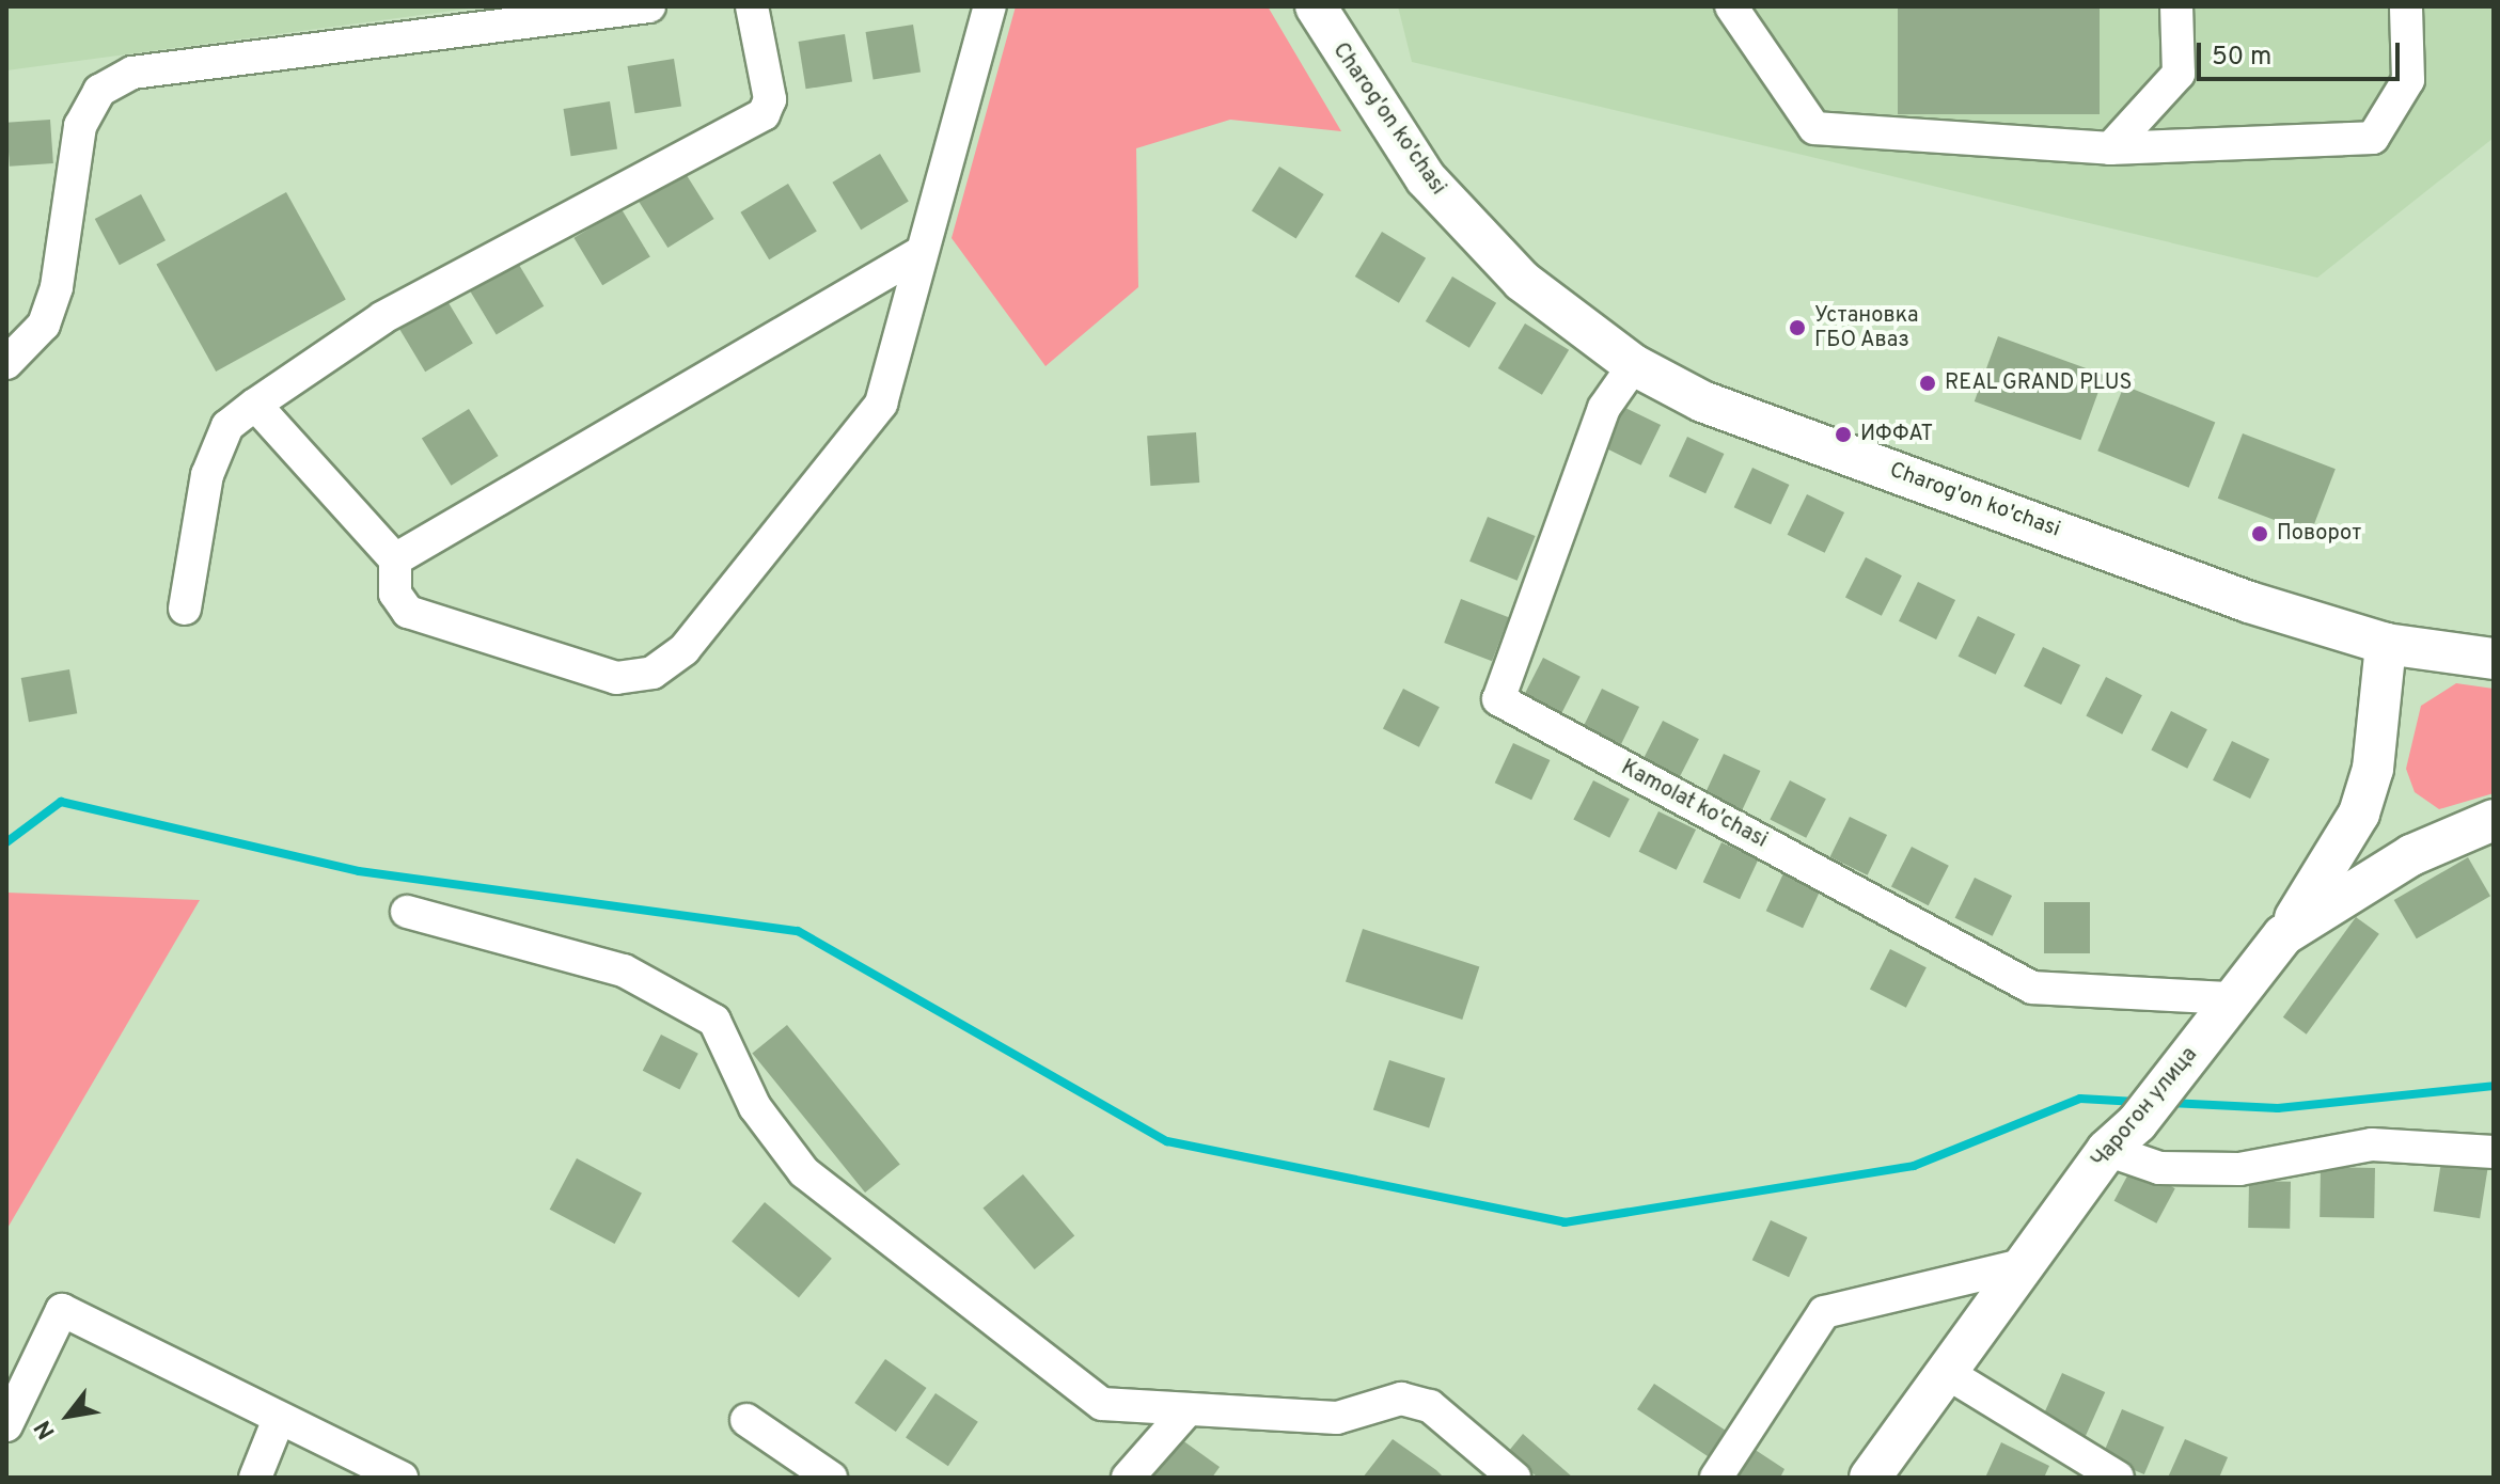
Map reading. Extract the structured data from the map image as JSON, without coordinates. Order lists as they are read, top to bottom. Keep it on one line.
{"streets":{"main road":["Charog'on ko'chasi","Чарогон улица"],"street":["Kamolat ko'chasi"]},"crossings":[["Charog'on ko'chasi","Kamolat ko'chasi"],["Kamolat ko'chasi","Чарогон улица"]],"places":["Установка ГБО Аваз","REAL GRAND PLUS","ИФФАТ","Поворот"],"scale_bar":"50 m","north":"bottom left"}
